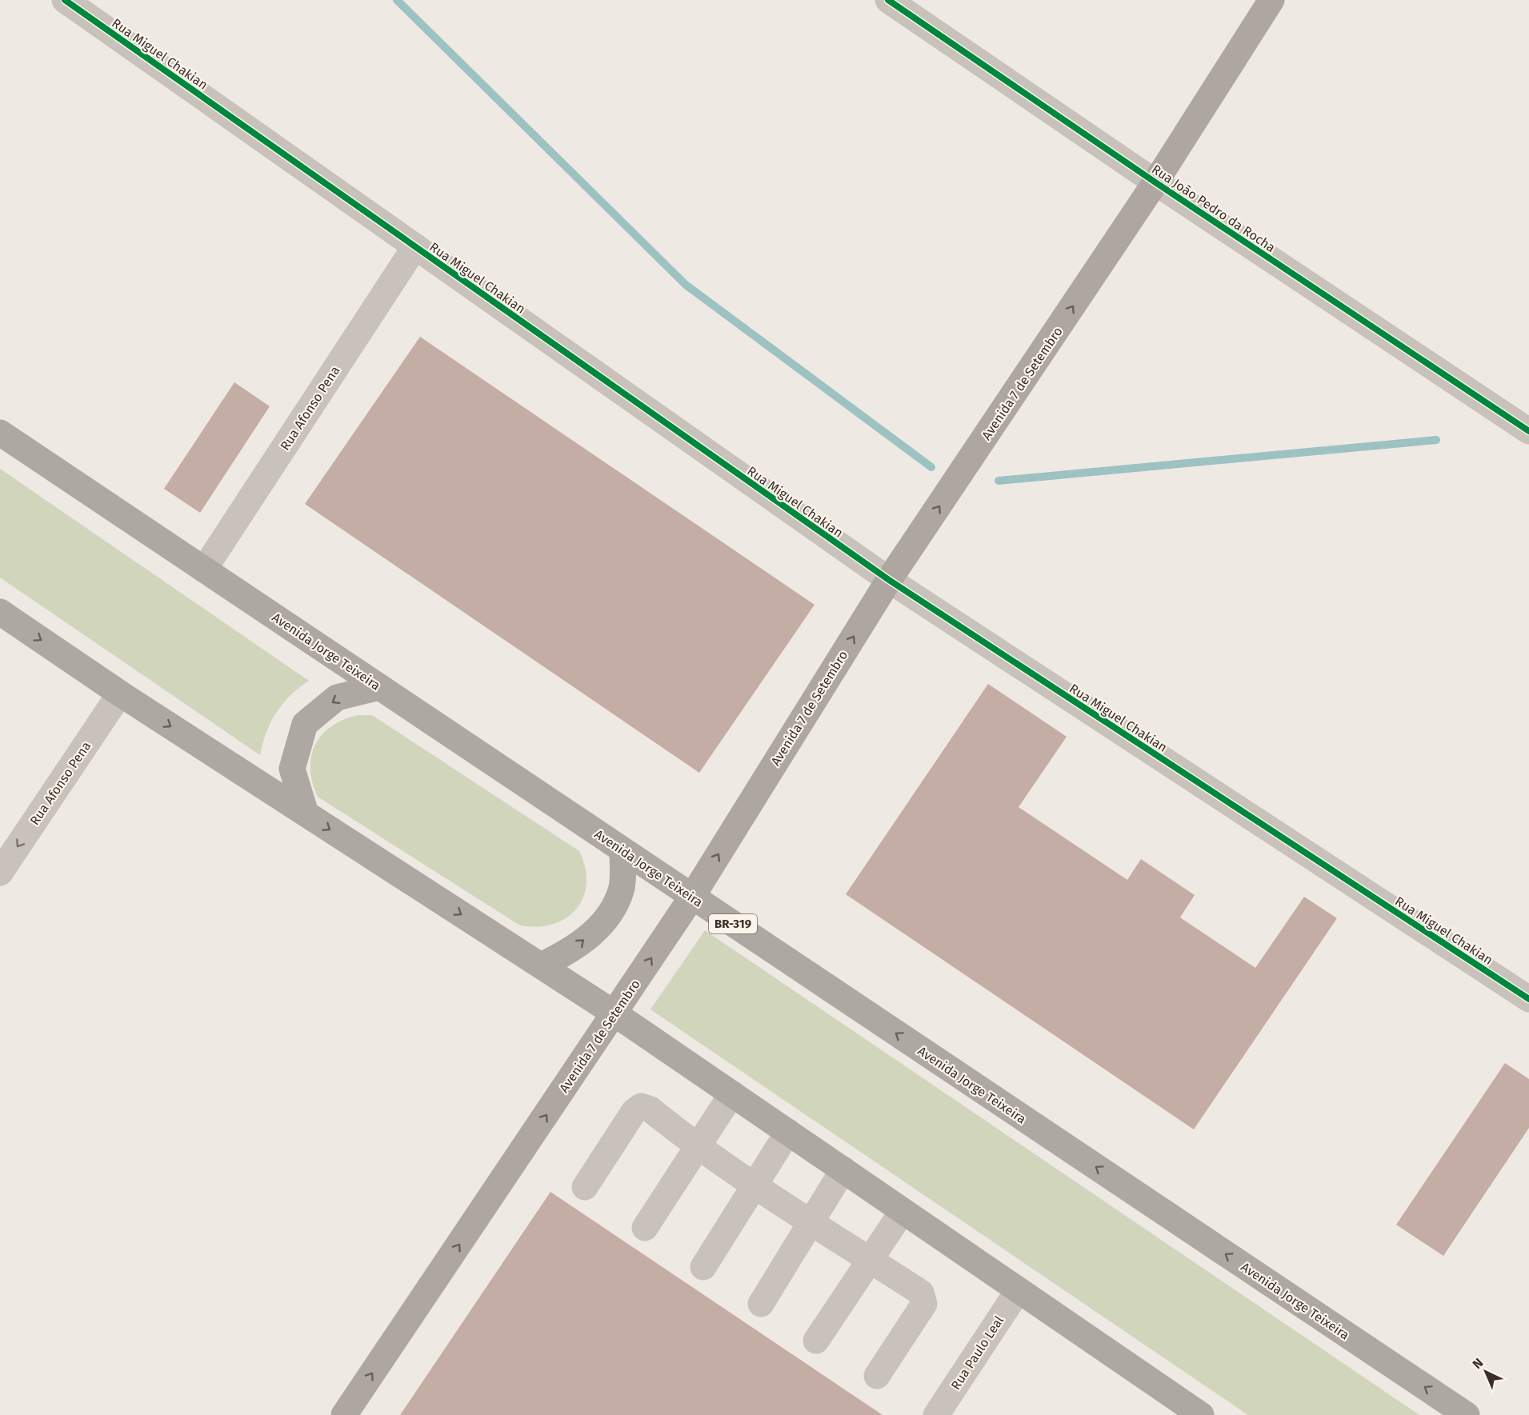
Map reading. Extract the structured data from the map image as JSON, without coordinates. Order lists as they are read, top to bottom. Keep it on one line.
{"streets":{"highway":["Avenida Jorge Teixeira","BR-319"],"main road":["Avenida 7 de Setembro"],"street":["Rua Miguel Chakian","Rua João Pedro da Rocha","Rua Afonso Pena","Rua Paulo Leal"]},"crossings":[["Rua Miguel Chakian","Avenida 7 de Setembro"],["Rua Miguel Chakian","Rua Afonso Pena"],["Rua João Pedro da Rocha","Avenida 7 de Setembro"],["Avenida 7 de Setembro","Avenida Jorge Teixeira"],["Rua Afonso Pena","Avenida Jorge Teixeira"]],"one_way":["Avenida 7 de Setembro","Rua Afonso Pena"],"north":"top left"}
